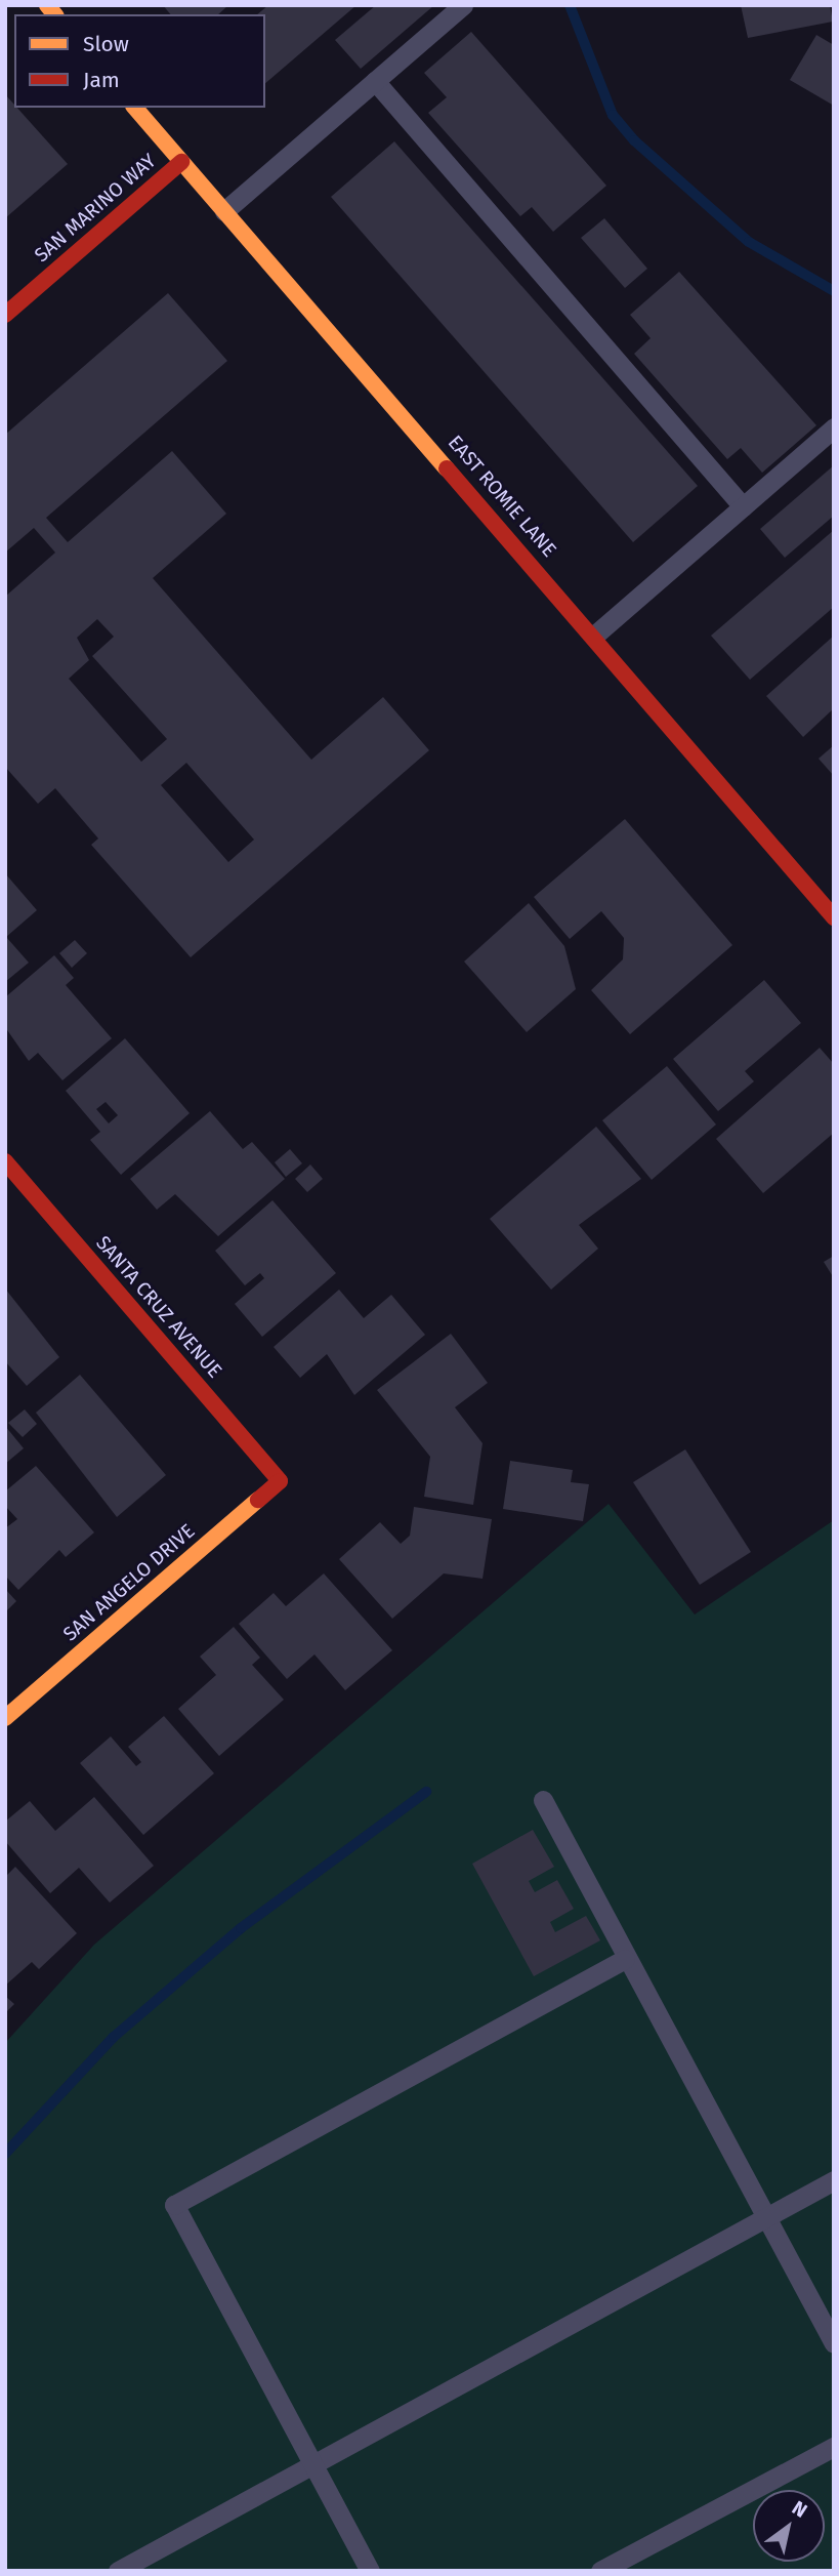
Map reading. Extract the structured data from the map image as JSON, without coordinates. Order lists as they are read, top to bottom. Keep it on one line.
{"streets":{"main road":["SAN MARINO WAY","EAST ROMIE LANE","SANTA CRUZ AVENUE","SAN ANGELO DRIVE"]},"crossings":[["SAN MARINO WAY","EAST ROMIE LANE"],["SANTA CRUZ AVENUE","SAN ANGELO DRIVE"]],"legend":["Slow","Jam"],"north":"top right"}
